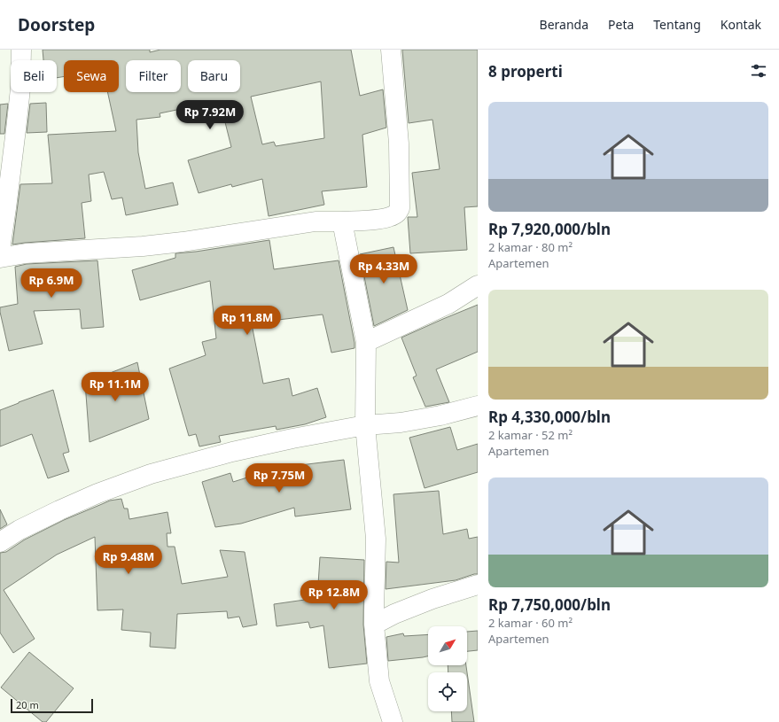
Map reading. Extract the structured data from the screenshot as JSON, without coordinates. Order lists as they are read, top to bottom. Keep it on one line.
{"scale_bar":"20 m","north":"top right","page":{"header":"Doorstep","nav":["Beranda","Peta","Tentang","Kontak"],"heading":"8 properti","chip":["Beli","Sewa","Filter","Baru"],"list":[{"name":"Rp 7,920,000/bln","note":"2 kamar · 80 m² · Apartemen"},{"name":"Rp 4,330,000/bln","note":"2 kamar · 52 m² · Apartemen"},{"name":"Rp 7,750,000/bln","note":"2 kamar · 60 m² · Apartemen"}],"price":["Rp 7.92M","Rp 4.33M","Rp 6.9M","Rp 11.8M","Rp 11.1M","Rp 7.75M","Rp 9.48M","Rp 12.8M"],"scale":"20 m"}}
